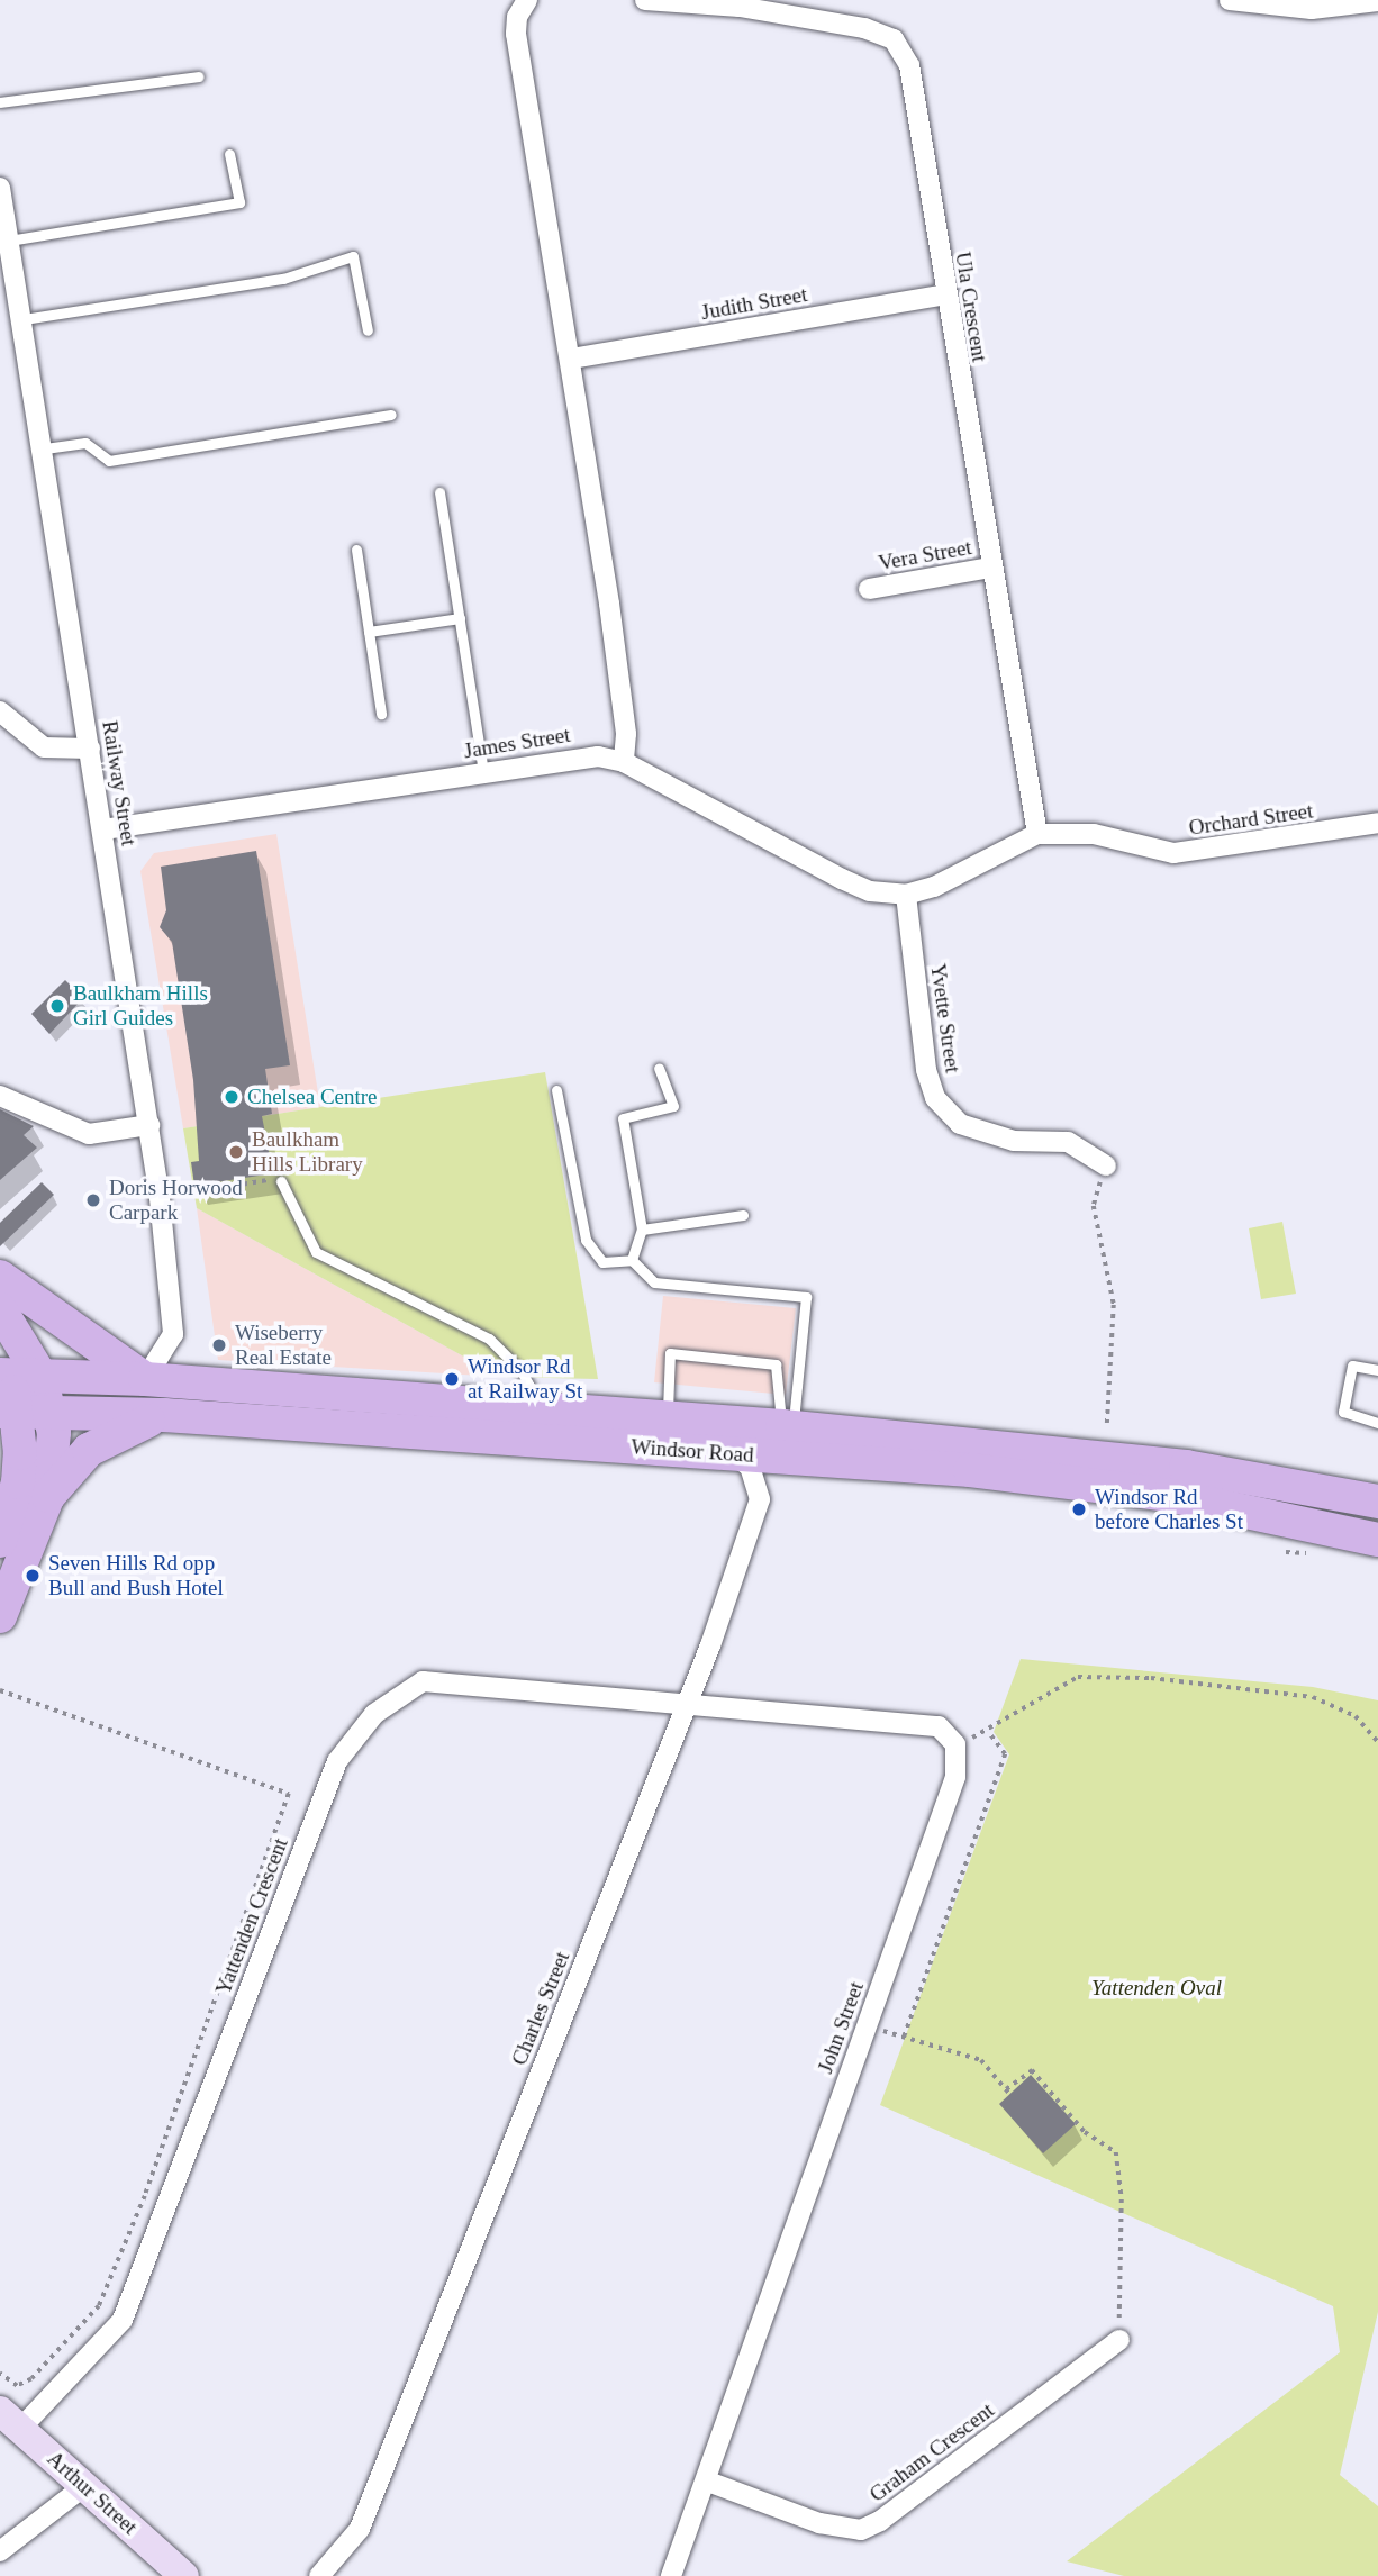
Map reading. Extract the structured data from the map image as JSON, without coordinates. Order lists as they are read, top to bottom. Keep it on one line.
{"streets":{"main road":["Windsor Road"],"street":["Judith Street","Ula Crescent","Vera Street","James Street","Railway Street","Orchard Street","Yvette Street","Yattenden Crescent","Charles Street","John Street","Graham Crescent","Arthur Street"]},"crossings":[["Judith Street","Ula Crescent"],["Ula Crescent","Vera Street"],["Ula Crescent","James Street"],["Ula Crescent","Orchard Street"],["James Street","Railway Street"],["James Street","Orchard Street"],["James Street","Yvette Street"],["Railway Street","Windsor Road"],["Windsor Road","Charles Street"],["Yattenden Crescent","Charles Street"],["Yattenden Crescent","Arthur Street"],["John Street","Graham Crescent"]],"parks":["Yattenden Oval"],"places":["Baulkham Hills Girl Guides","Chelsea Centre","Baulkham Hills Library","Doris Horwood Carpark","Wiseberry Real Estate","Windsor Rd at Railway St","Windsor Rd before Charles St","Seven Hills Rd opp Bull and Bush Hotel"]}
